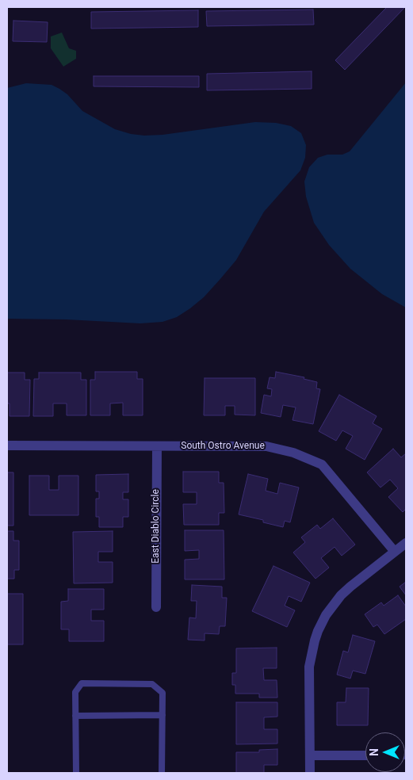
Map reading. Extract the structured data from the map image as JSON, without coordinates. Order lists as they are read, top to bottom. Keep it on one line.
{"streets":{"street":["South Ostro Avenue","East Diablo Circle"]},"crossings":[["South Ostro Avenue","East Diablo Circle"]],"north":"left"}
